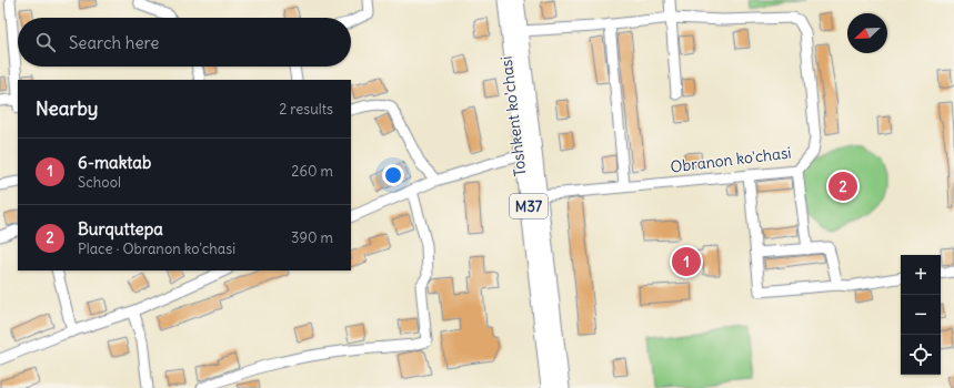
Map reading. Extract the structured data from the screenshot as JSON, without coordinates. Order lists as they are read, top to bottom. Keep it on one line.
{"streets":{"highway":["Toshkent ko'chasi","M37"],"street":["Obranon ko'chasi"]},"crossings":[["Toshkent ko'chasi","Obranon ko'chasi"]],"north":"bottom left","page":{"search":"Search here","heading":["Nearby","2 results"],"list":[{"mark":"1","name":"6-maktab","note":"School","value":"260 m"},{"mark":"2","name":"Burquttepa","note":"Place · Obranon ko'chasi","value":"390 m"}],"pins":["2","1"],"map_buttons":["+","−"]}}
